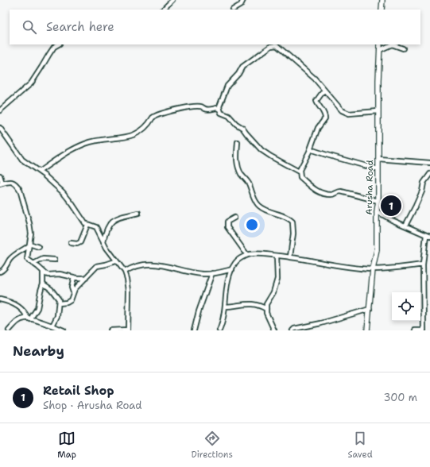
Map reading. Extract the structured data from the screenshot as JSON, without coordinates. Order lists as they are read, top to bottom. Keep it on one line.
{"streets":{"main road":["Arusha Road"]},"page":{"search":"Search here","pins":"1","heading":"Nearby","list":[{"mark":"1","name":"Retail Shop","note":"Shop · Arusha Road","value":"300 m"}],"nav":["Map","Directions","Saved"]}}
